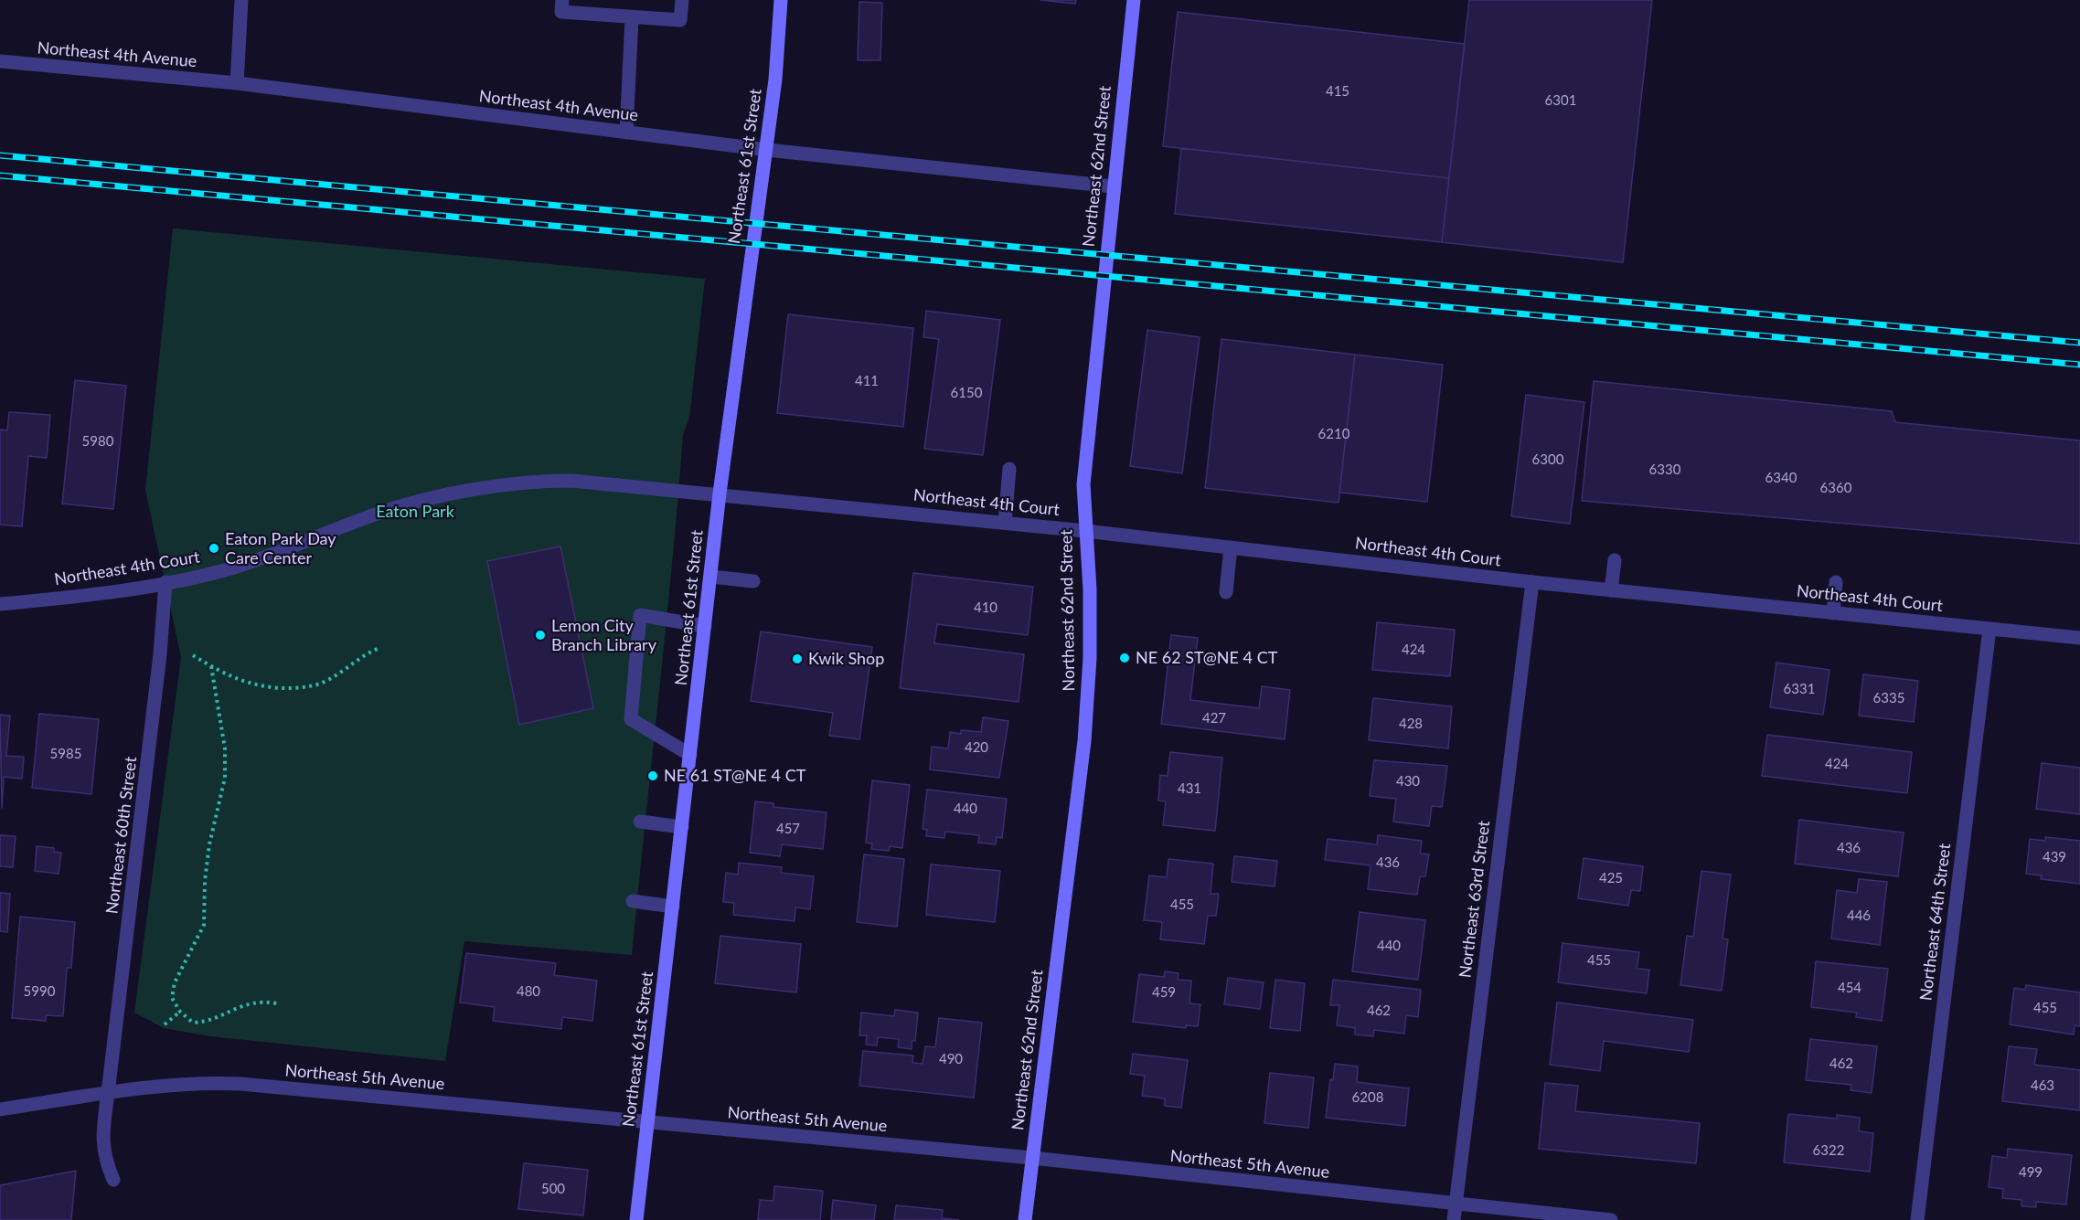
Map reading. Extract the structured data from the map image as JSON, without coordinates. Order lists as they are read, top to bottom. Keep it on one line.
{"streets":{"main road":["Northeast 61st Street","Northeast 62nd Street"],"street":["Northeast 4th Avenue","Northeast 4th Court","Northeast 60th Street","Northeast 63rd Street","Northeast 64th Street","Northeast 5th Avenue"]},"crossings":[["Northeast 4th Avenue","Northeast 61st Street"],["Northeast 4th Avenue","Northeast 62nd Street"],["Northeast 61st Street","Northeast 4th Court"],["Northeast 61st Street","Northeast 5th Avenue"],["Northeast 62nd Street","Northeast 4th Court"],["Northeast 62nd Street","Northeast 5th Avenue"],["Northeast 4th Court","Northeast 60th Street"],["Northeast 4th Court","Northeast 63rd Street"],["Northeast 4th Court","Northeast 64th Street"],["Northeast 60th Street","Northeast 5th Avenue"],["Northeast 63rd Street","Northeast 5th Avenue"]],"parks":["Eaton Park"],"places":["Eaton Park Day Care Center","Lemon City Branch Library","NE 62 ST@NE 4 CT","Kwik Shop","NE 61 ST@NE 4 CT"],"house_numbers":["415","6301","411","6150","6210","5980","6300","6330","6340","6360","410","424","6331","6335","427","428","420","5985","424","430","431","440","457","436","439","436","425","455","446","440","455","454","5990","480","459","455","462","490","462","463","6208","6322","499","500"]}
